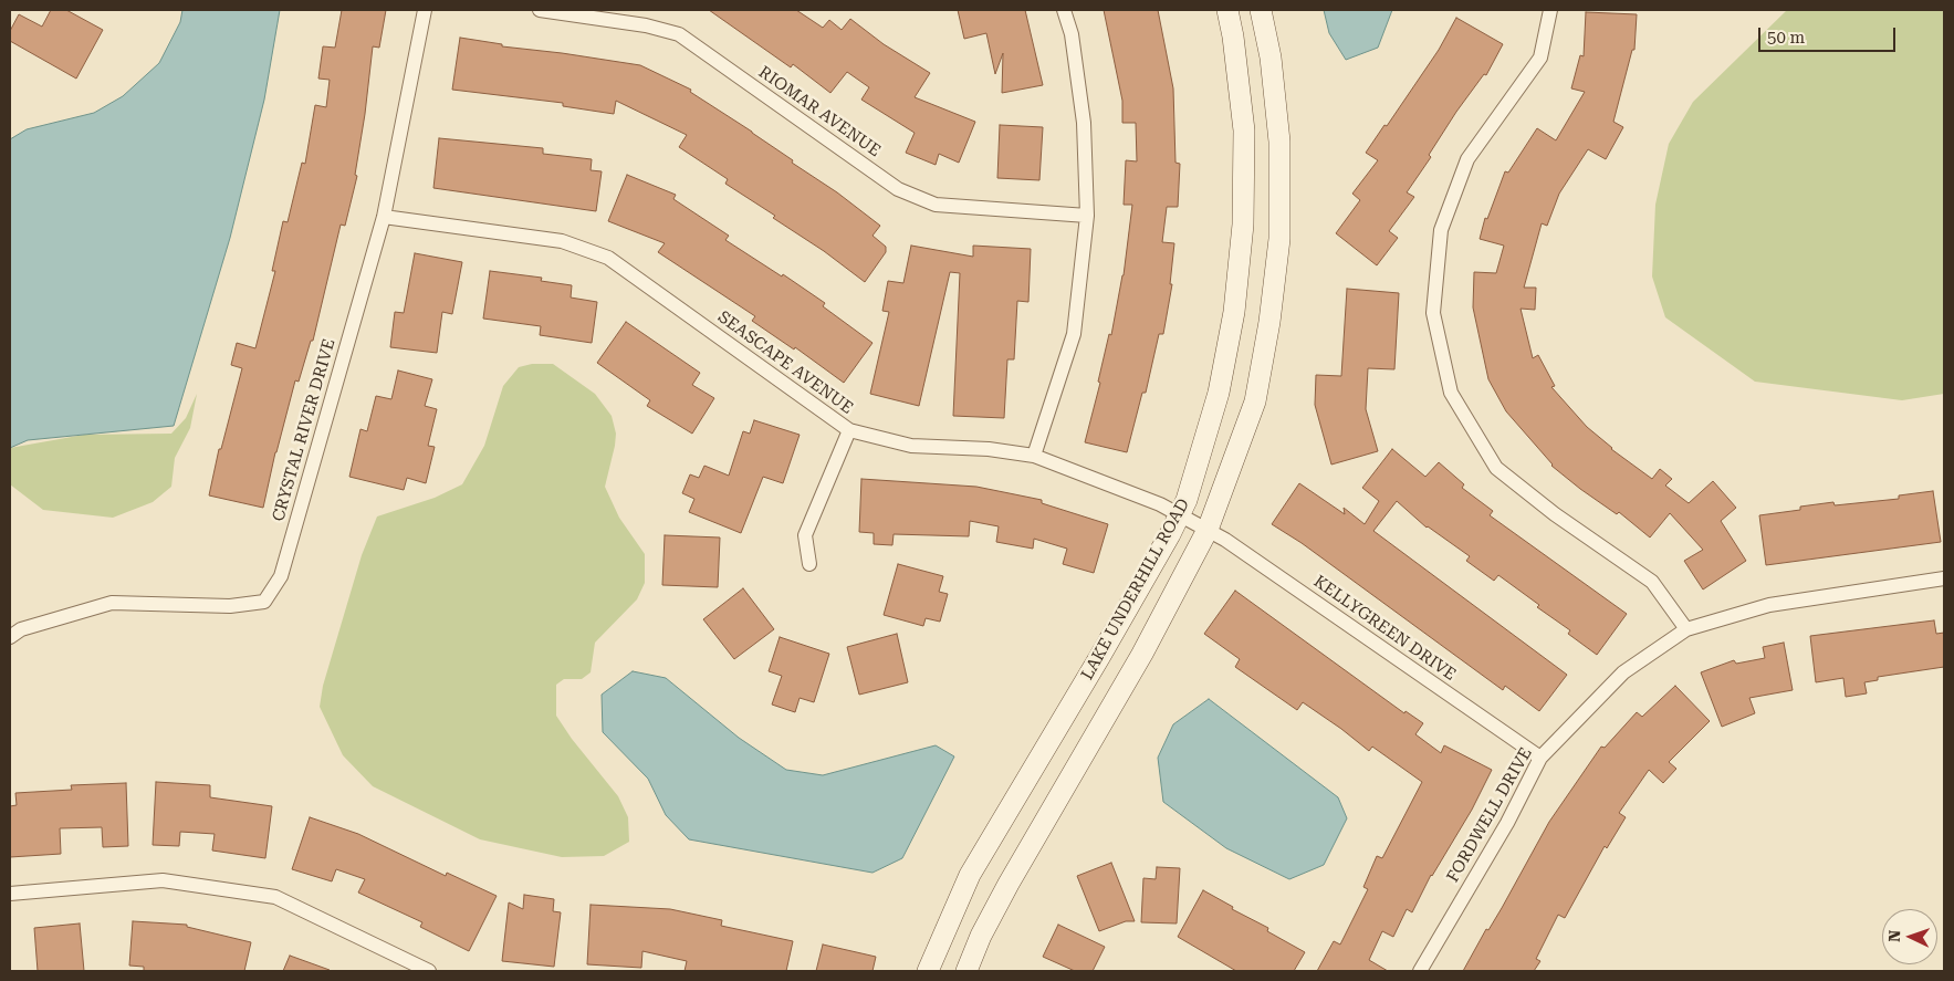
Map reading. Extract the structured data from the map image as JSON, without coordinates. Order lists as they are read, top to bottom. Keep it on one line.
{"streets":{"street":["RIOMAR AVENUE","SEASCAPE AVENUE","CRYSTAL RIVER DRIVE","LAKE UNDERHILL ROAD","KELLYGREEN DRIVE","FORDWELL DRIVE"]},"crossings":[["SEASCAPE AVENUE","CRYSTAL RIVER DRIVE"],["SEASCAPE AVENUE","LAKE UNDERHILL ROAD"],["SEASCAPE AVENUE","KELLYGREEN DRIVE"],["LAKE UNDERHILL ROAD","KELLYGREEN DRIVE"],["KELLYGREEN DRIVE","FORDWELL DRIVE"]],"scale_bar":"50 m","north":"left"}
